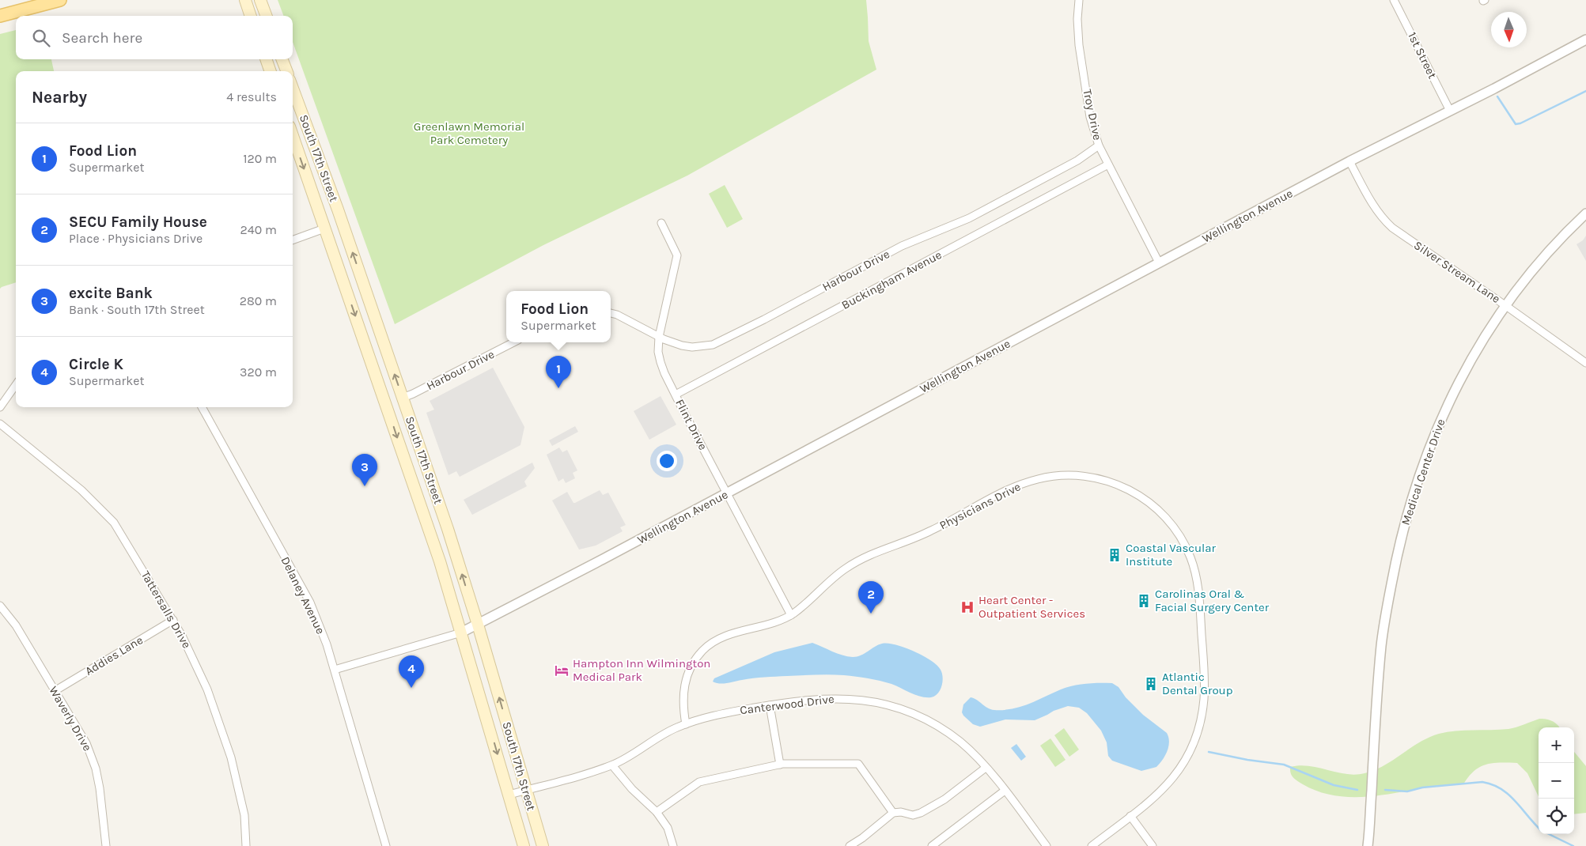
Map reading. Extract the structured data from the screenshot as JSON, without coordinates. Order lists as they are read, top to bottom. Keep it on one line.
{"streets":{"main road":["South 17th Street"],"street":["1st Street","Troy Drive","Wellington Avenue","Harbour Drive","Silver Stream Lane","Buckingham Avenue","Flint Drive","Medical Center Drive","Physicians Drive","Delaney Avenue","Tattersalls Drive","Addies Lane","Canterwood Drive","Waverly Drive"]},"crossings":[["1st Street","Wellington Avenue"],["Troy Drive","Wellington Avenue"],["Troy Drive","Harbour Drive"],["Troy Drive","Buckingham Avenue"],["South 17th Street","Wellington Avenue"],["South 17th Street","Harbour Drive"],["South 17th Street","Canterwood Drive"],["Wellington Avenue","Silver Stream Lane"],["Wellington Avenue","Flint Drive"],["Wellington Avenue","Delaney Avenue"],["Harbour Drive","Flint Drive"],["Silver Stream Lane","Medical Center Drive"],["Buckingham Avenue","Flint Drive"],["Flint Drive","Physicians Drive"],["Physicians Drive","Canterwood Drive"],["Tattersalls Drive","Addies Lane"],["Addies Lane","Waverly Drive"]],"parks":["Greenlawn Memorial Park Cemetery"],"places":{"building":["Coastal Vascular Institute","Carolinas Oral & Facial Surgery Center","Atlantic Dental Group"],"hospital":["Heart Center - Outpatient Services"],"hotel":["Hampton Inn Wilmington Medical Park"]},"north":"bottom","page":{"search":"Search here","heading":["Nearby","4 results"],"list":[{"mark":"1","name":"Food Lion","note":"Supermarket","value":"120 m"},{"mark":"2","name":"SECU Family House","note":"Place · Physicians Drive","value":"240 m"},{"mark":"3","name":"excite Bank","note":"Bank · South 17th Street","value":"280 m"},{"mark":"4","name":"Circle K","note":"Supermarket","value":"320 m"}],"popup":["Food Lion","Supermarket"],"pins":["1","3","2","4"],"map_buttons":["+","−"]}}
